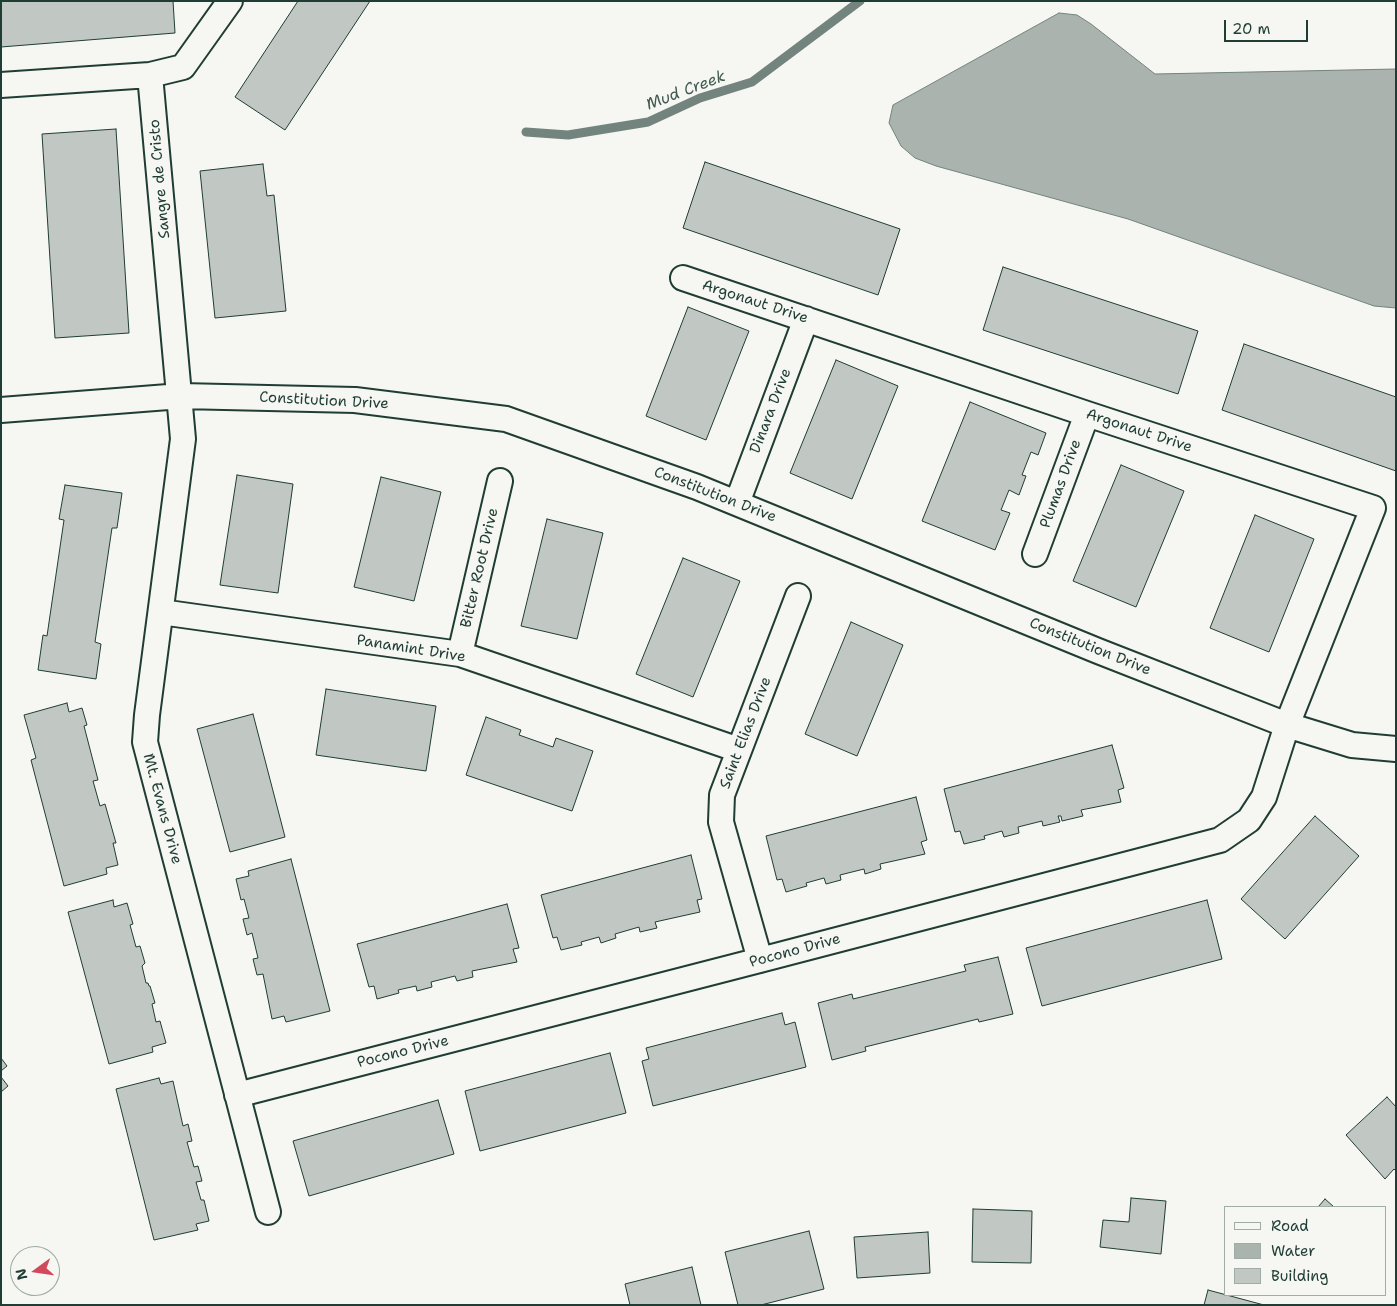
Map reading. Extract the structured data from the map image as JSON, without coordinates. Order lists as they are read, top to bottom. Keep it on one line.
{"streets":{"street":["Sangre de Cristo","Argonaut Drive","Constitution Drive","Dinara Drive","Plumas Drive","Bitter Root Drive","Panamint Drive","Saint Elias Drive","Mt. Evans Drive","Pocono Drive"]},"crossings":[["Sangre de Cristo","Constitution Drive"],["Sangre de Cristo","Mt. Evans Drive"],["Argonaut Drive","Constitution Drive"],["Argonaut Drive","Dinara Drive"],["Argonaut Drive","Plumas Drive"],["Argonaut Drive","Pocono Drive"],["Constitution Drive","Dinara Drive"],["Constitution Drive","Mt. Evans Drive"],["Constitution Drive","Pocono Drive"],["Bitter Root Drive","Panamint Drive"],["Panamint Drive","Saint Elias Drive"],["Panamint Drive","Mt. Evans Drive"],["Saint Elias Drive","Pocono Drive"],["Mt. Evans Drive","Pocono Drive"]],"water":["Mud Creek"],"legend":["Road","Water","Building"],"scale_bar":"20 m","north":"left"}
